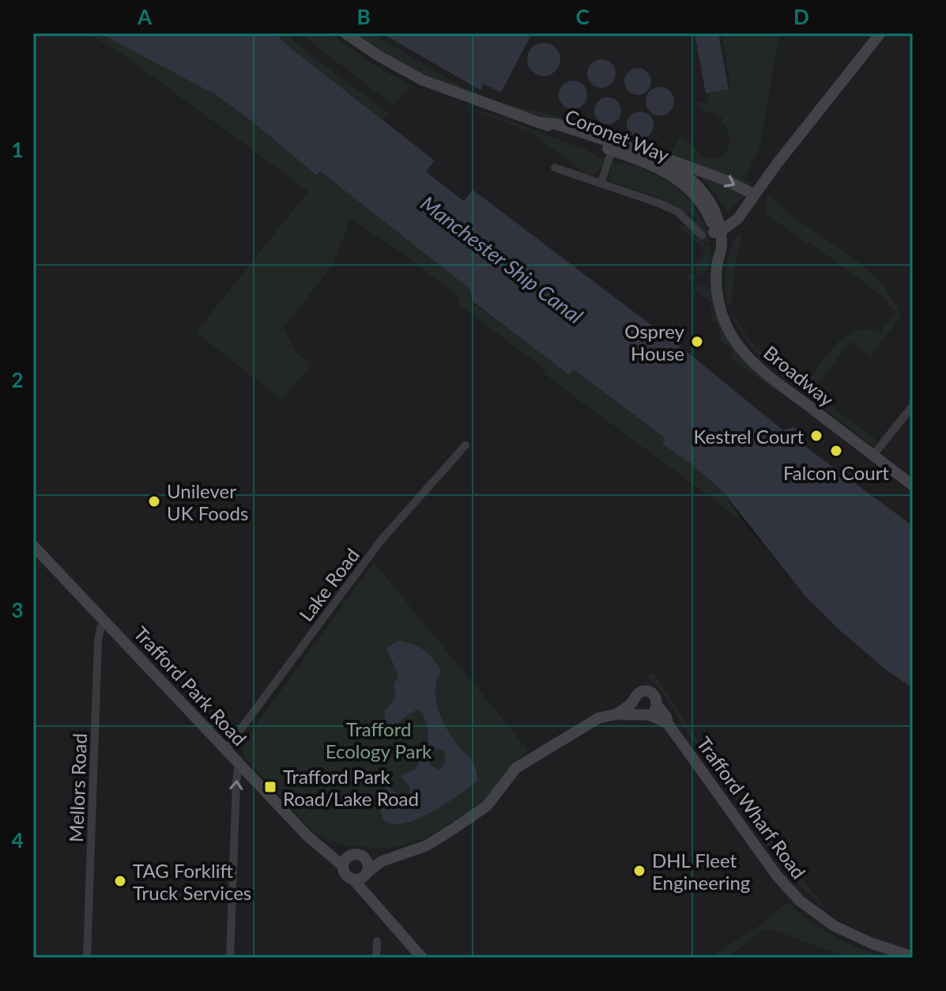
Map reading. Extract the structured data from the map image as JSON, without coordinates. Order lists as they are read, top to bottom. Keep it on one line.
{"streets":{"street":["Coronet Way","Broadway","Lake Road","Trafford Park Road","Mellors Road","Trafford Wharf Road"]},"crossings":[["Coronet Way","Broadway"],["Lake Road","Trafford Park Road"],["Trafford Park Road","Mellors Road"]],"water":["Manchester Ship Canal"],"parks":["Trafford Ecology Park"],"places":{"other":["Osprey House","Kestrel Court","Falcon Court","Unilever UK Foods","DHL Fleet Engineering","TAG Forklift Truck Services"],"transit":["Trafford Park Road/Lake Road"]},"grid":{"columns":["A","B","C","D"],"rows":["1","2","3","4"]}}
